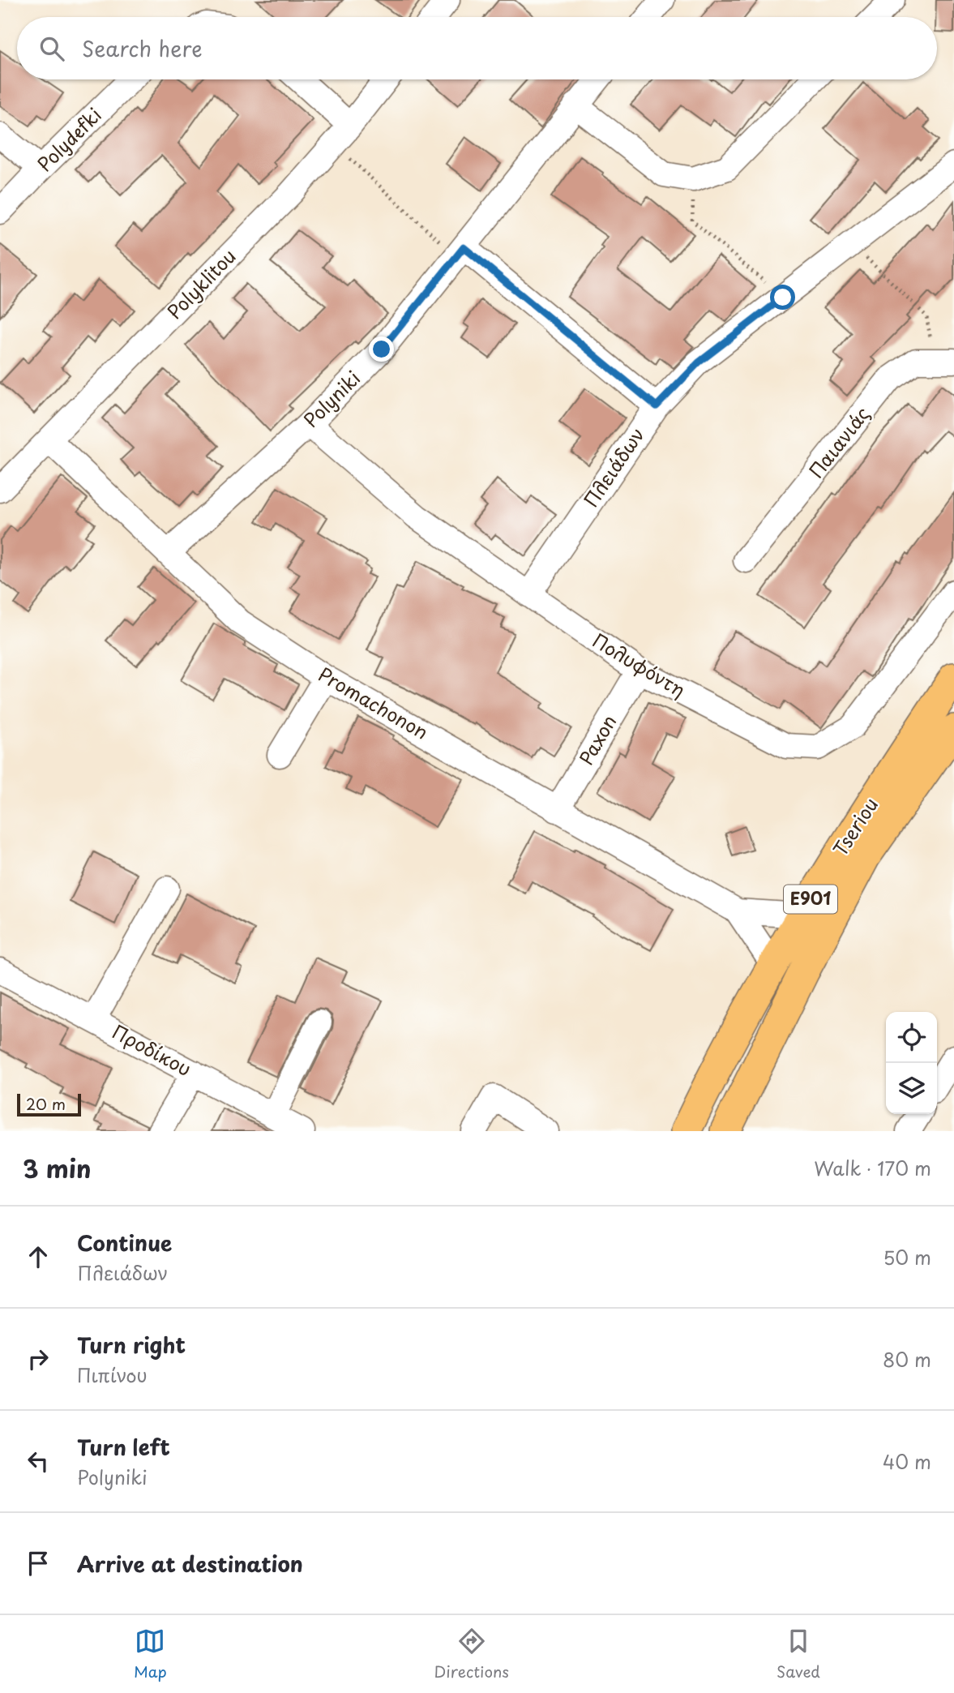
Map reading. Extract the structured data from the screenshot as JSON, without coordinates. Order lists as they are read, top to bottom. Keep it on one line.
{"streets":{"main road":["Tseriou","E901"],"street":["Polydefki","Polyklitou","Polyniki","Παιανιάς","Πλειάδων","Πολυφόντη","Promachonon","Paxon","Προδίκου"]},"crossings":[["Polyklitou","Promachonon"],["Polyniki","Πολυφόντη"],["Polyniki","Promachonon"],["Πλειάδων","Πολυφόντη"],["Πολυφόντη","Paxon"],["Promachonon","Paxon"],["Promachonon","Tseriou"]],"scale_bar":"20 m","page":{"search":"Search here","scale":"20 m","heading":["3 min","Walk · 170 m"],"list":[["Continue","Πλειάδων","50 m"],["Turn right","Πιπίνου","80 m"],["Turn left","Polyniki","40 m"],"Arrive at destination"],"nav":["Map","Directions","Saved"]}}
